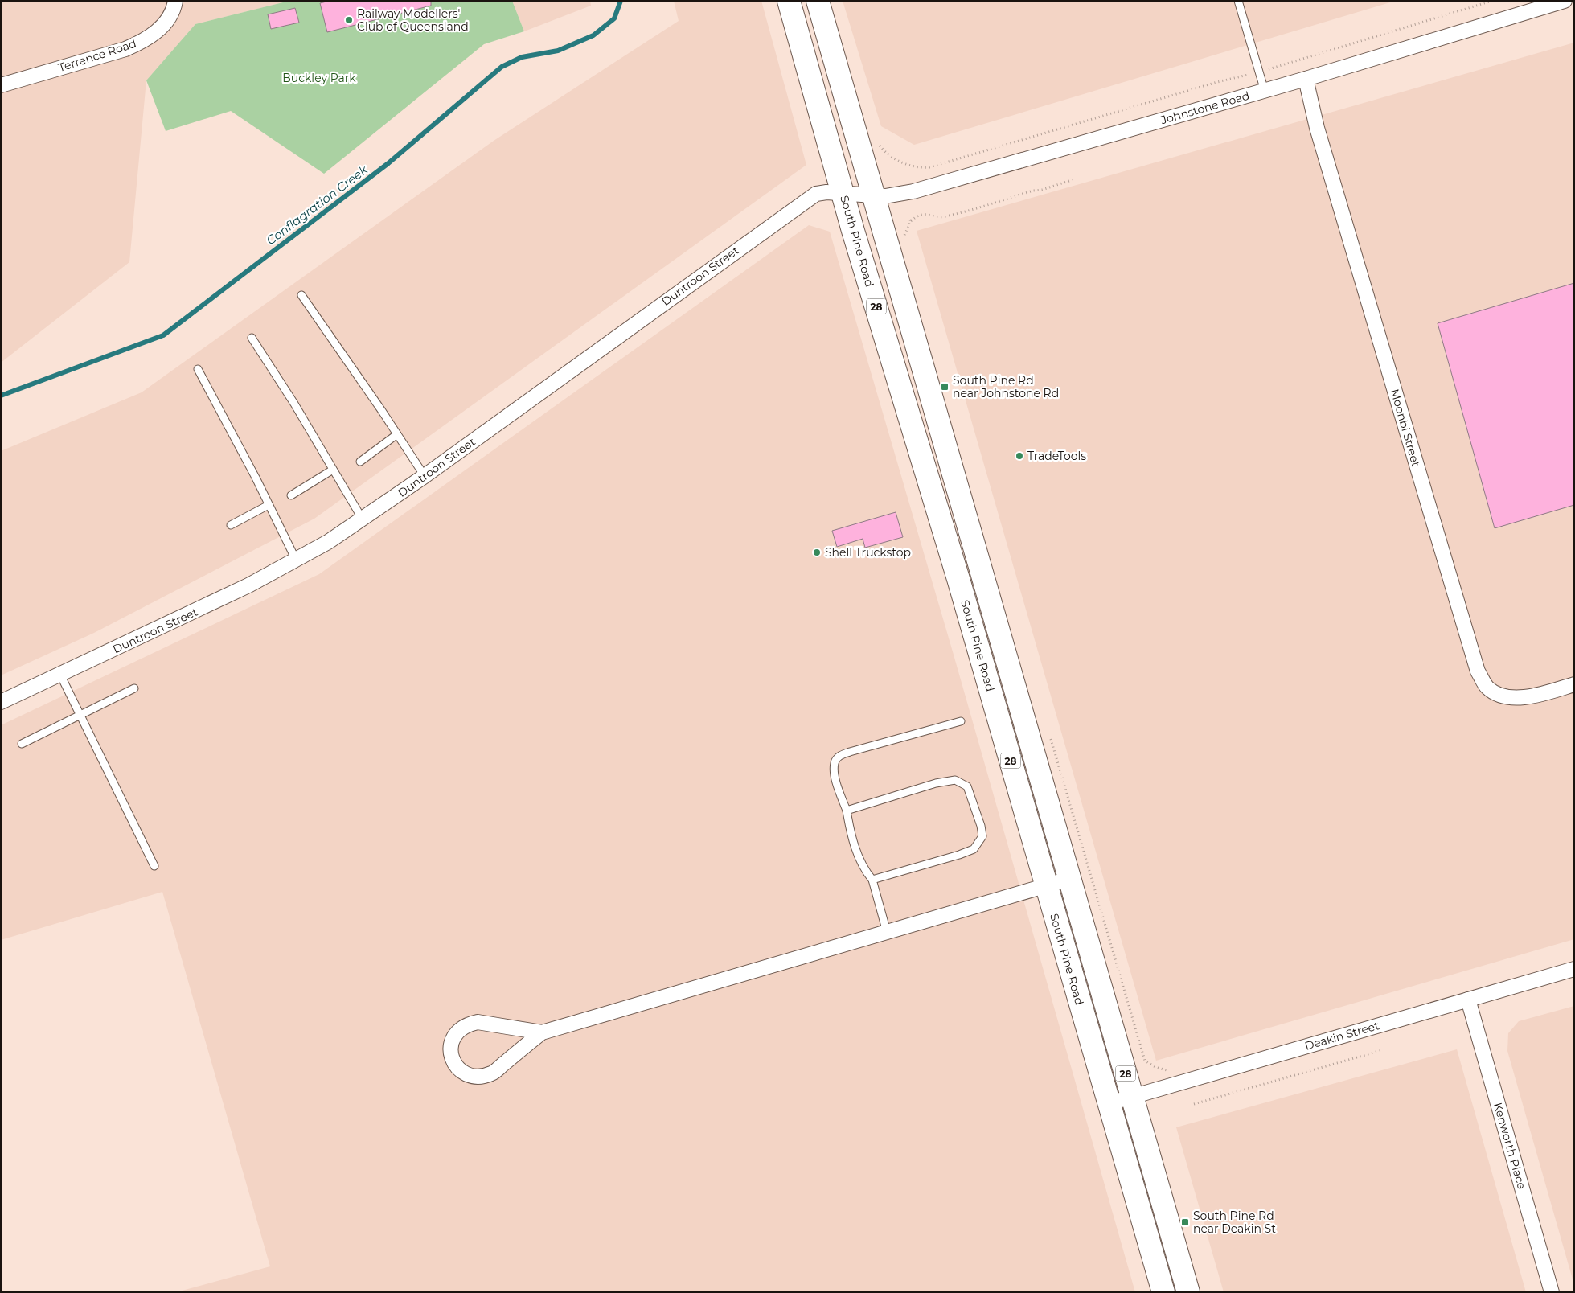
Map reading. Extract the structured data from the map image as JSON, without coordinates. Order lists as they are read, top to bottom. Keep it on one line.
{"streets":{"highway":["South Pine Road","28"],"street":["Terrence Road","Johnstone Road","Duntroon Street","Moonbi Street","Deakin Street","Kenworth Place"]},"crossings":[["Johnstone Road","South Pine Road"],["Johnstone Road","Duntroon Street"],["Johnstone Road","28"],["Johnstone Road","Moonbi Street"],["South Pine Road","Duntroon Street"],["South Pine Road","Deakin Street"],["28","Deakin Street"],["Deakin Street","Kenworth Place"]],"water":["Conflagration Creek"],"parks":["Buckley Park"],"places":{"other":["Railway Modellers' Club of Queensland","TradeTools","Shell Truckstop"],"transit":["South Pine Rd near Johnstone Rd","South Pine Rd near Deakin St"]}}
